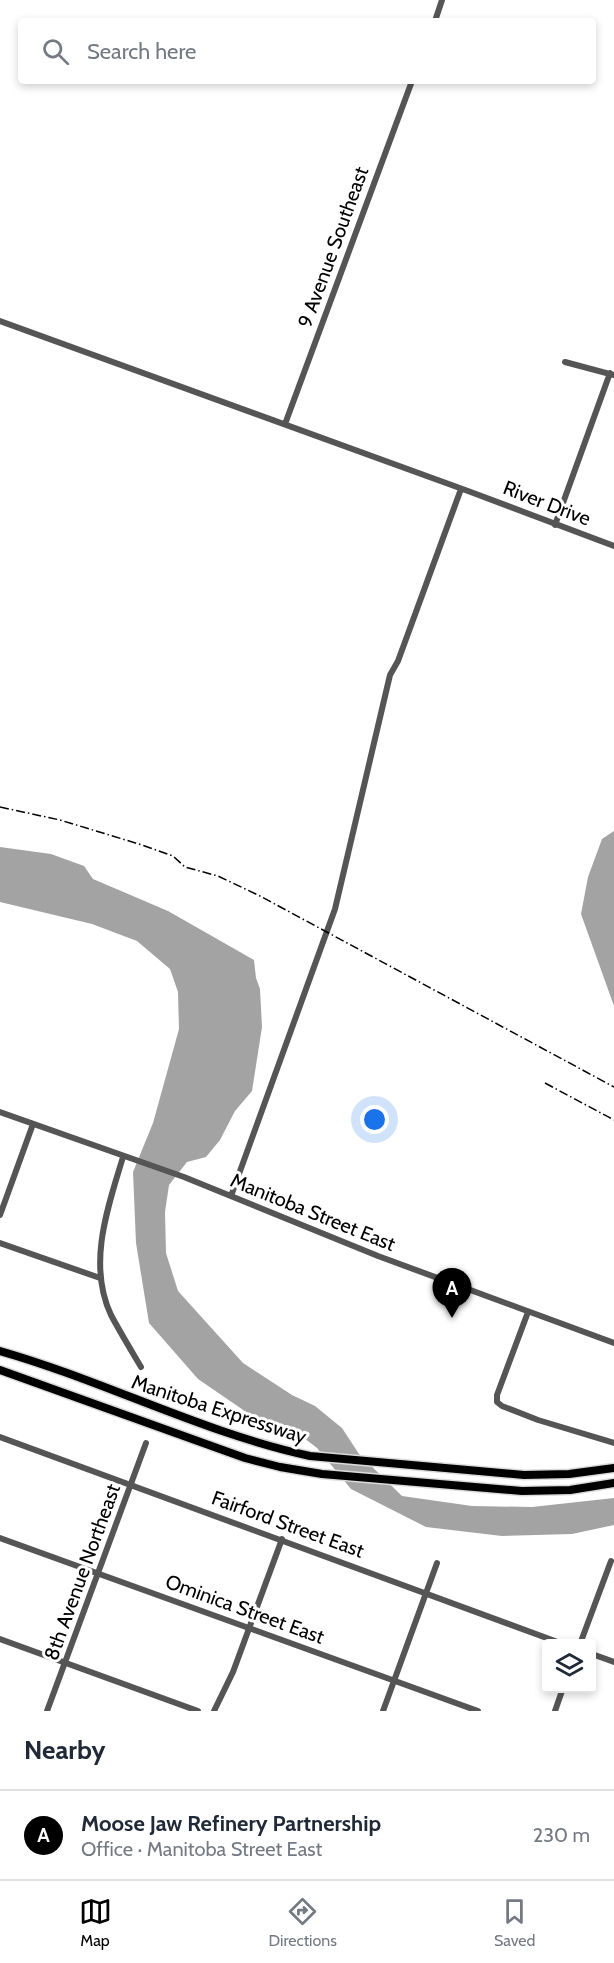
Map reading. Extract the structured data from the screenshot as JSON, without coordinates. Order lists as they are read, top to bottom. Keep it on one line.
{"streets":{"main road":["Manitoba Expressway"],"street":["9 Avenue Southeast","River Drive","Manitoba Street East","Fairford Street East","8th Avenue Northeast","Ominica Street East"]},"crossings":[["9 Avenue Southeast","River Drive"],["Fairford Street East","8th Avenue Northeast"],["8th Avenue Northeast","Ominica Street East"]],"page":{"search":"Search here","pins":"A","heading":"Nearby","list":[{"mark":"A","name":"Moose Jaw Refinery Partnership","note":"Office · Manitoba Street East","value":"230 m"}],"nav":["Map","Directions","Saved"]}}
